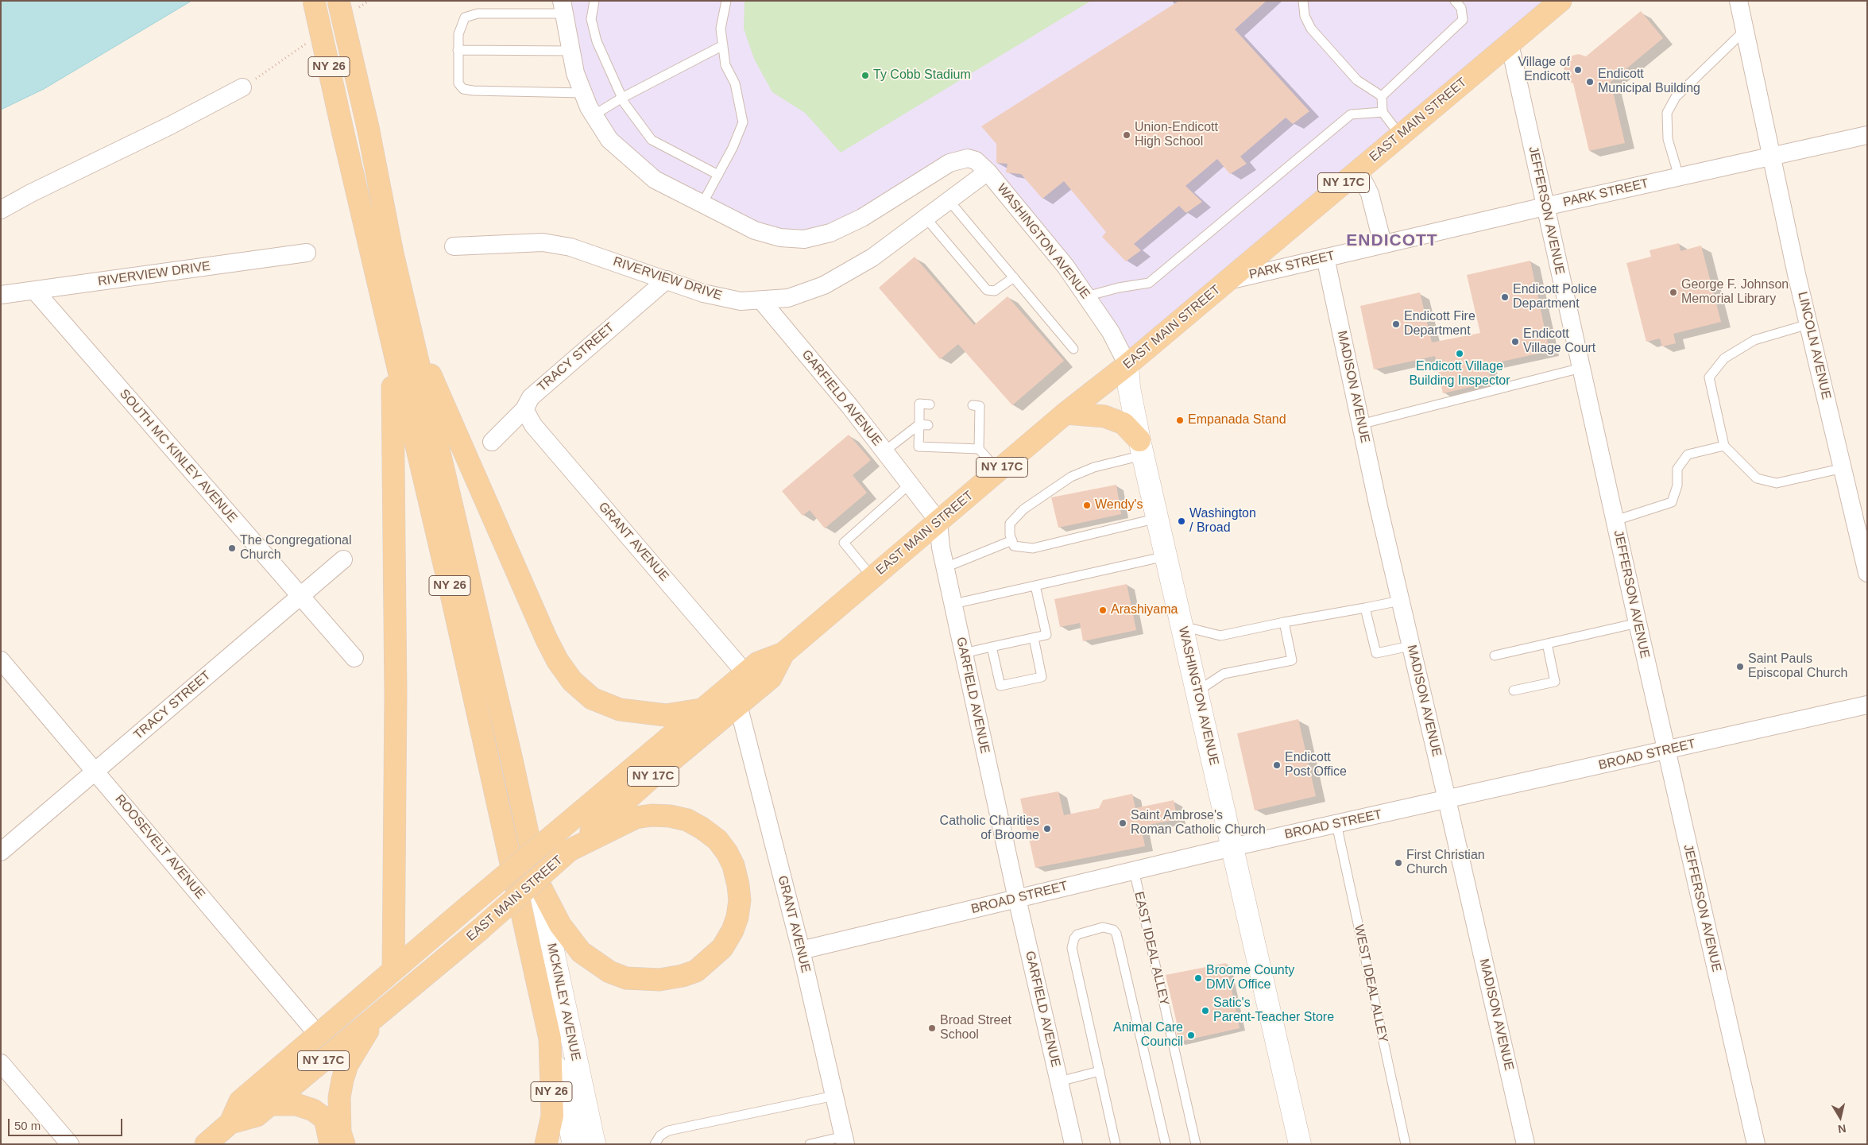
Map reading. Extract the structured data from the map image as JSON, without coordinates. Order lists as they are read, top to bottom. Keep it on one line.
{"streets":{"main road":["NY 26","EAST MAIN STREET","NY 17C"],"street":["PARK STREET","JEFFERSON AVENUE","WASHINGTON AVENUE","RIVERVIEW DRIVE","LINCOLN AVENUE","TRACY STREET","MADISON AVENUE","GARFIELD AVENUE","SOUTH MC KINLEY AVENUE","GRANT AVENUE","BROAD STREET","ROOSEVELT AVENUE","MCKINLEY AVENUE"],"lane":["EAST IDEAL ALLEY","WEST IDEAL ALLEY"]},"crossings":[["NY 26","EAST MAIN STREET"],["NY 26","MCKINLEY AVENUE"],["EAST MAIN STREET","PARK STREET"],["EAST MAIN STREET","JEFFERSON AVENUE"],["EAST MAIN STREET","WASHINGTON AVENUE"],["EAST MAIN STREET","GARFIELD AVENUE"],["EAST MAIN STREET","GRANT AVENUE"],["EAST MAIN STREET","ROOSEVELT AVENUE"],["PARK STREET","JEFFERSON AVENUE"],["PARK STREET","LINCOLN AVENUE"],["PARK STREET","MADISON AVENUE"],["JEFFERSON AVENUE","BROAD STREET"],["WASHINGTON AVENUE","RIVERVIEW DRIVE"],["WASHINGTON AVENUE","BROAD STREET"],["RIVERVIEW DRIVE","TRACY STREET"],["RIVERVIEW DRIVE","GARFIELD AVENUE"],["RIVERVIEW DRIVE","SOUTH MC KINLEY AVENUE"],["TRACY STREET","SOUTH MC KINLEY AVENUE"],["TRACY STREET","GRANT AVENUE"],["TRACY STREET","ROOSEVELT AVENUE"],["MADISON AVENUE","BROAD STREET"],["GARFIELD AVENUE","BROAD STREET"],["GRANT AVENUE","BROAD STREET"],["BROAD STREET","EAST IDEAL ALLEY"],["BROAD STREET","WEST IDEAL ALLEY"]],"districts":["ENDICOTT"],"places":["Village of Endicott","Ty Cobb Stadium","Endicott Municipal Building","Union-Endicott High School","George F. Johnson Memorial Library","Endicott Police Department","Endicott Fire Department","Endicott Village Court","Endicott Village Building Inspector","Empanada Stand","Wendy's","Washington / Broad","The Congregational Church","Arashiyama","Saint Pauls Episcopal Church","Endicott Post Office","Saint Ambrose's Roman Catholic Church","Catholic Charities of Broome","First Christian Church","Broome County DMV Office","Satic's Parent-Teacher Store","Broad Street School","Animal Care Council"],"scale_bar":"50 m","north":"bottom"}
